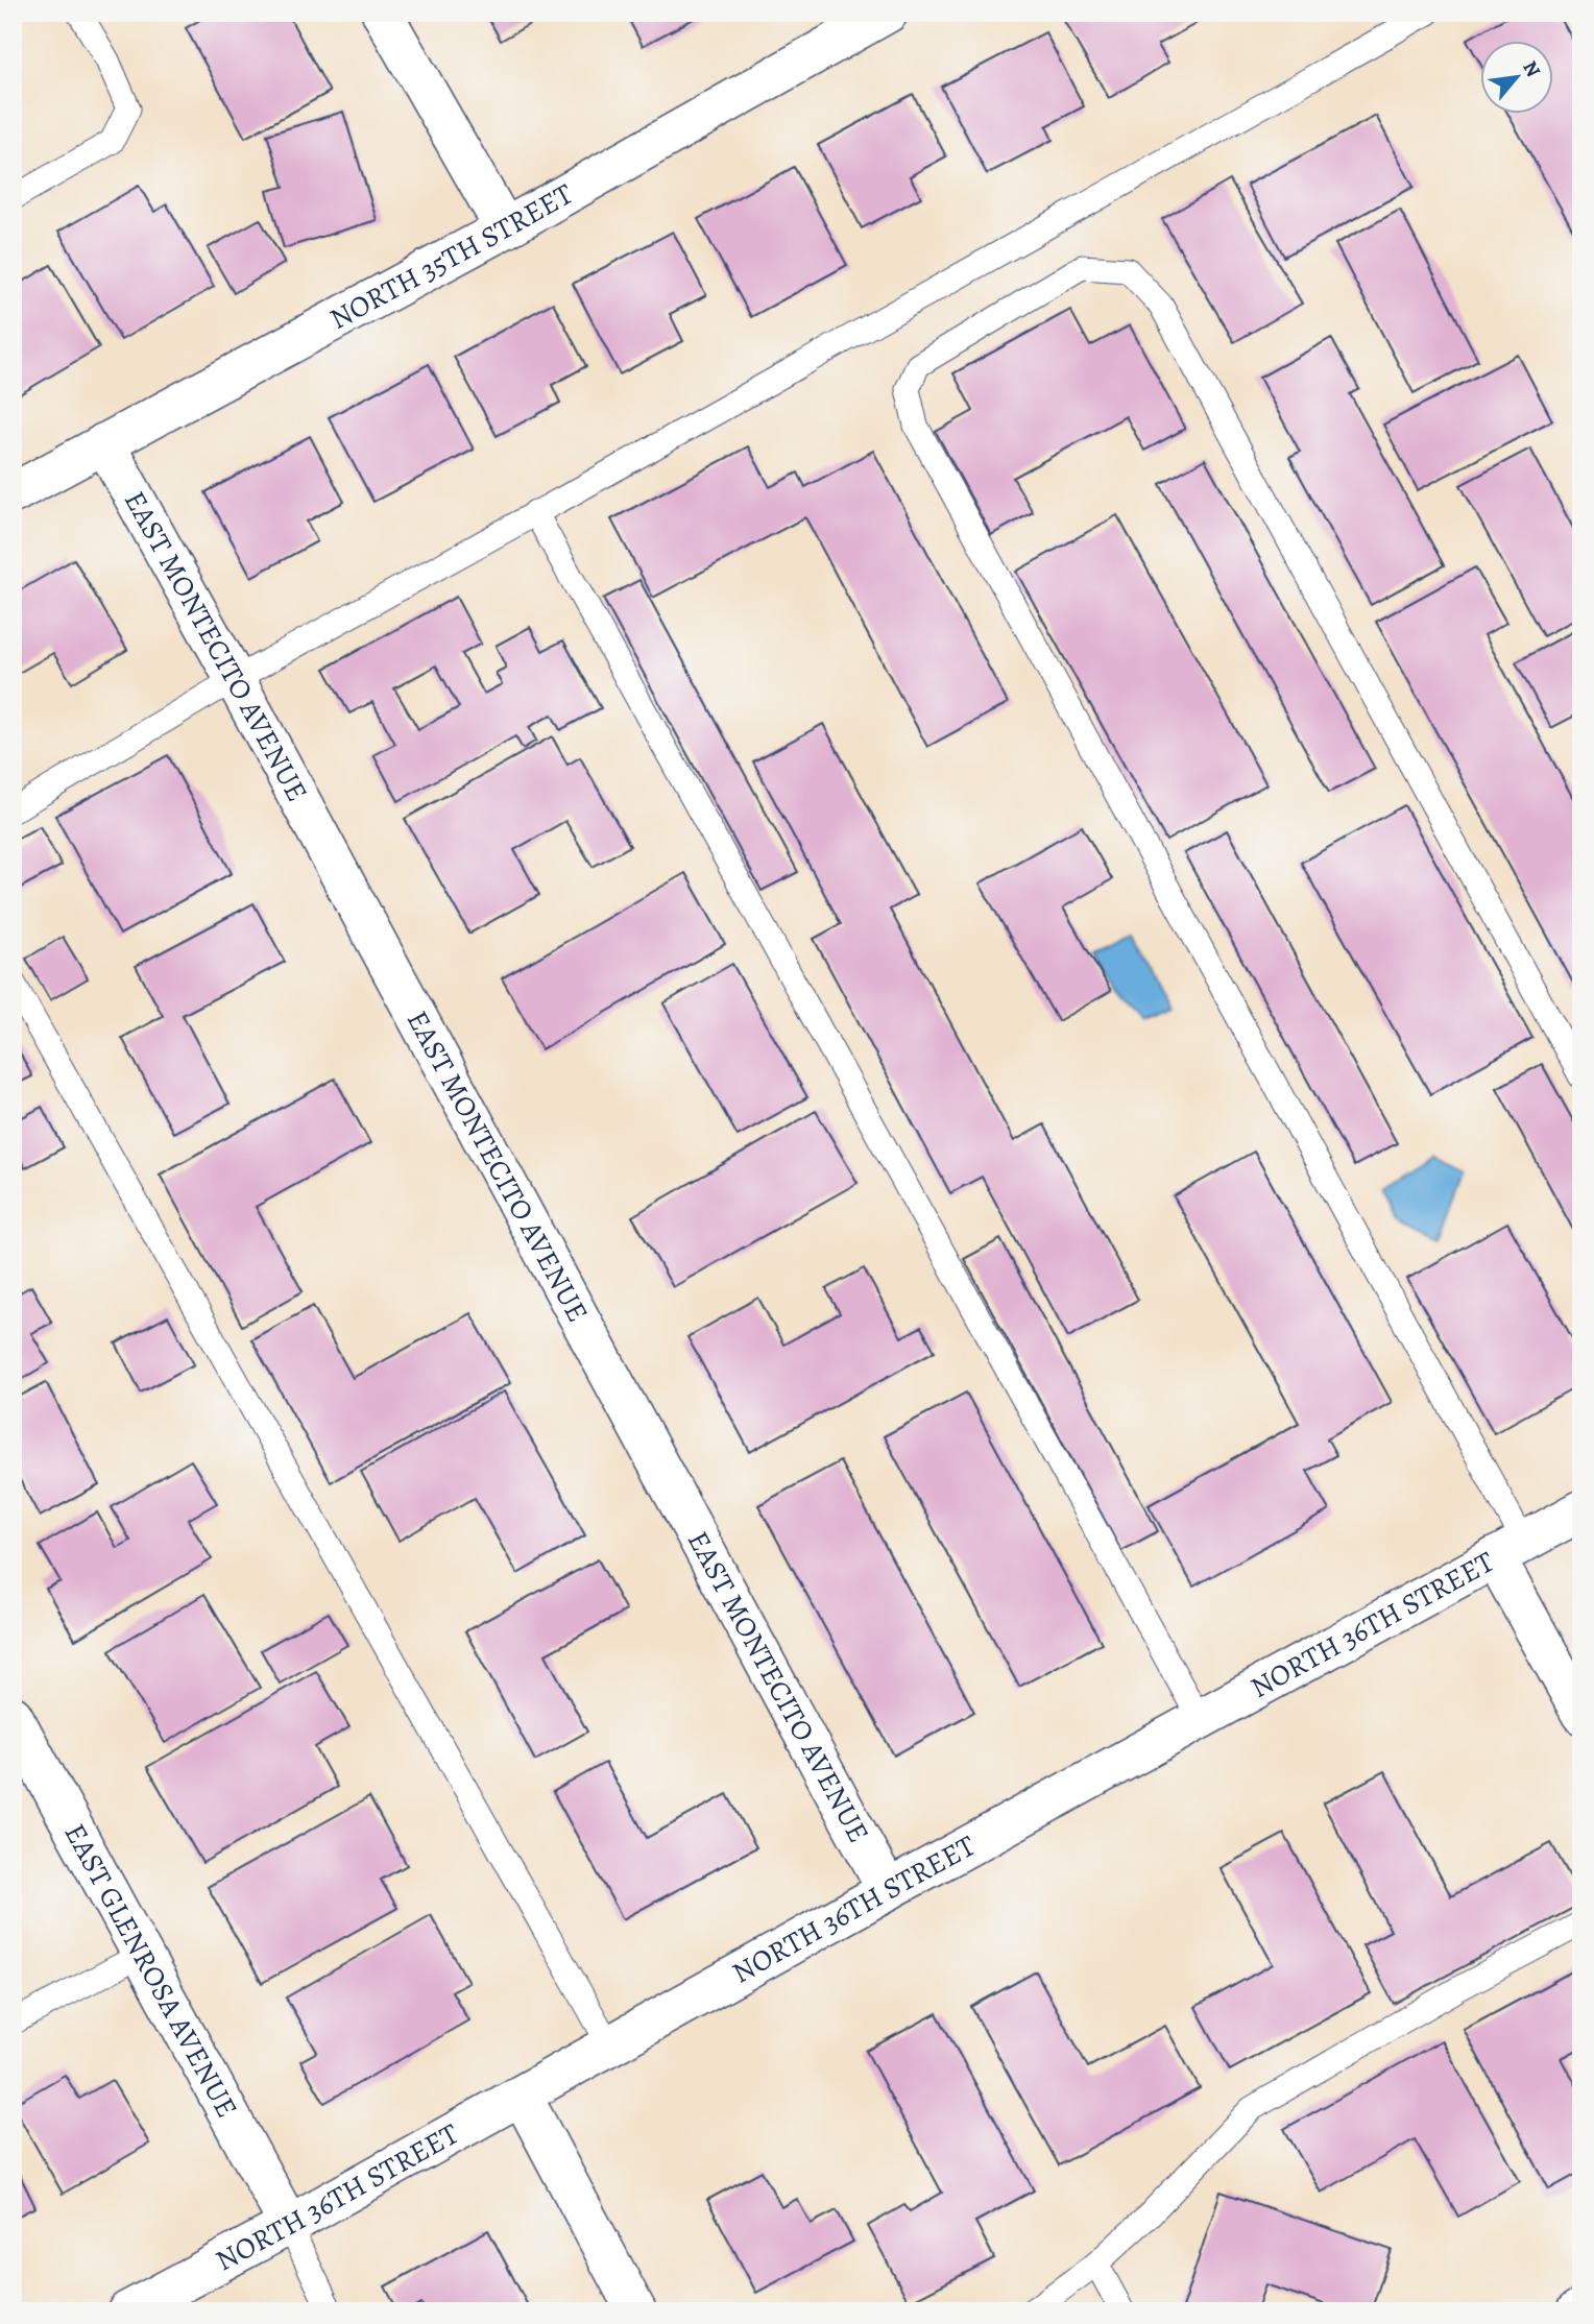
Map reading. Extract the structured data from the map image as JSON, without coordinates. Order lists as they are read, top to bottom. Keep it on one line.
{"streets":{"street":["NORTH 35TH STREET","EAST MONTECITO AVENUE","NORTH 36TH STREET","EAST GLENROSA AVENUE"]},"crossings":[["NORTH 35TH STREET","EAST MONTECITO AVENUE"],["EAST MONTECITO AVENUE","NORTH 36TH STREET"],["NORTH 36TH STREET","EAST GLENROSA AVENUE"]],"north":"top right"}
